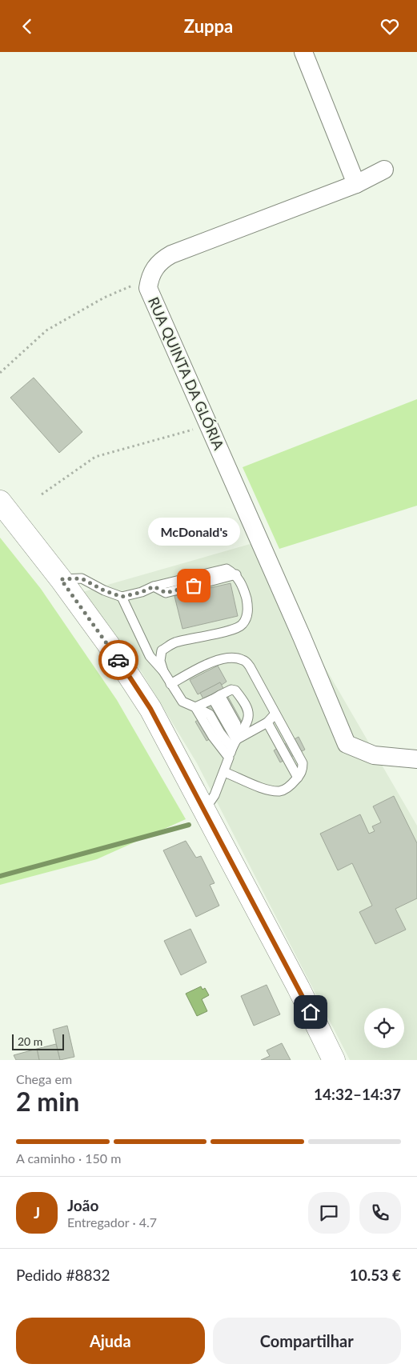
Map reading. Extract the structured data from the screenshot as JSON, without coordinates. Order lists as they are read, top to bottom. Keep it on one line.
{"streets":{"street":["RUA QUINTA DA GLÓRIA"]},"places":["McDonald's"],"scale_bar":"20 m","page":{"header":"Zuppa","bubble":"McDonald's","scale":"20 m","heading":["2 min","Chega em","14:32–14:37"],"panel":["João","Entregador · 4.7","Pedido #8832","10.53 €"],"bar":"A caminho · 150 m","round":"J","buttons":["Ajuda","Compartilhar"]}}
